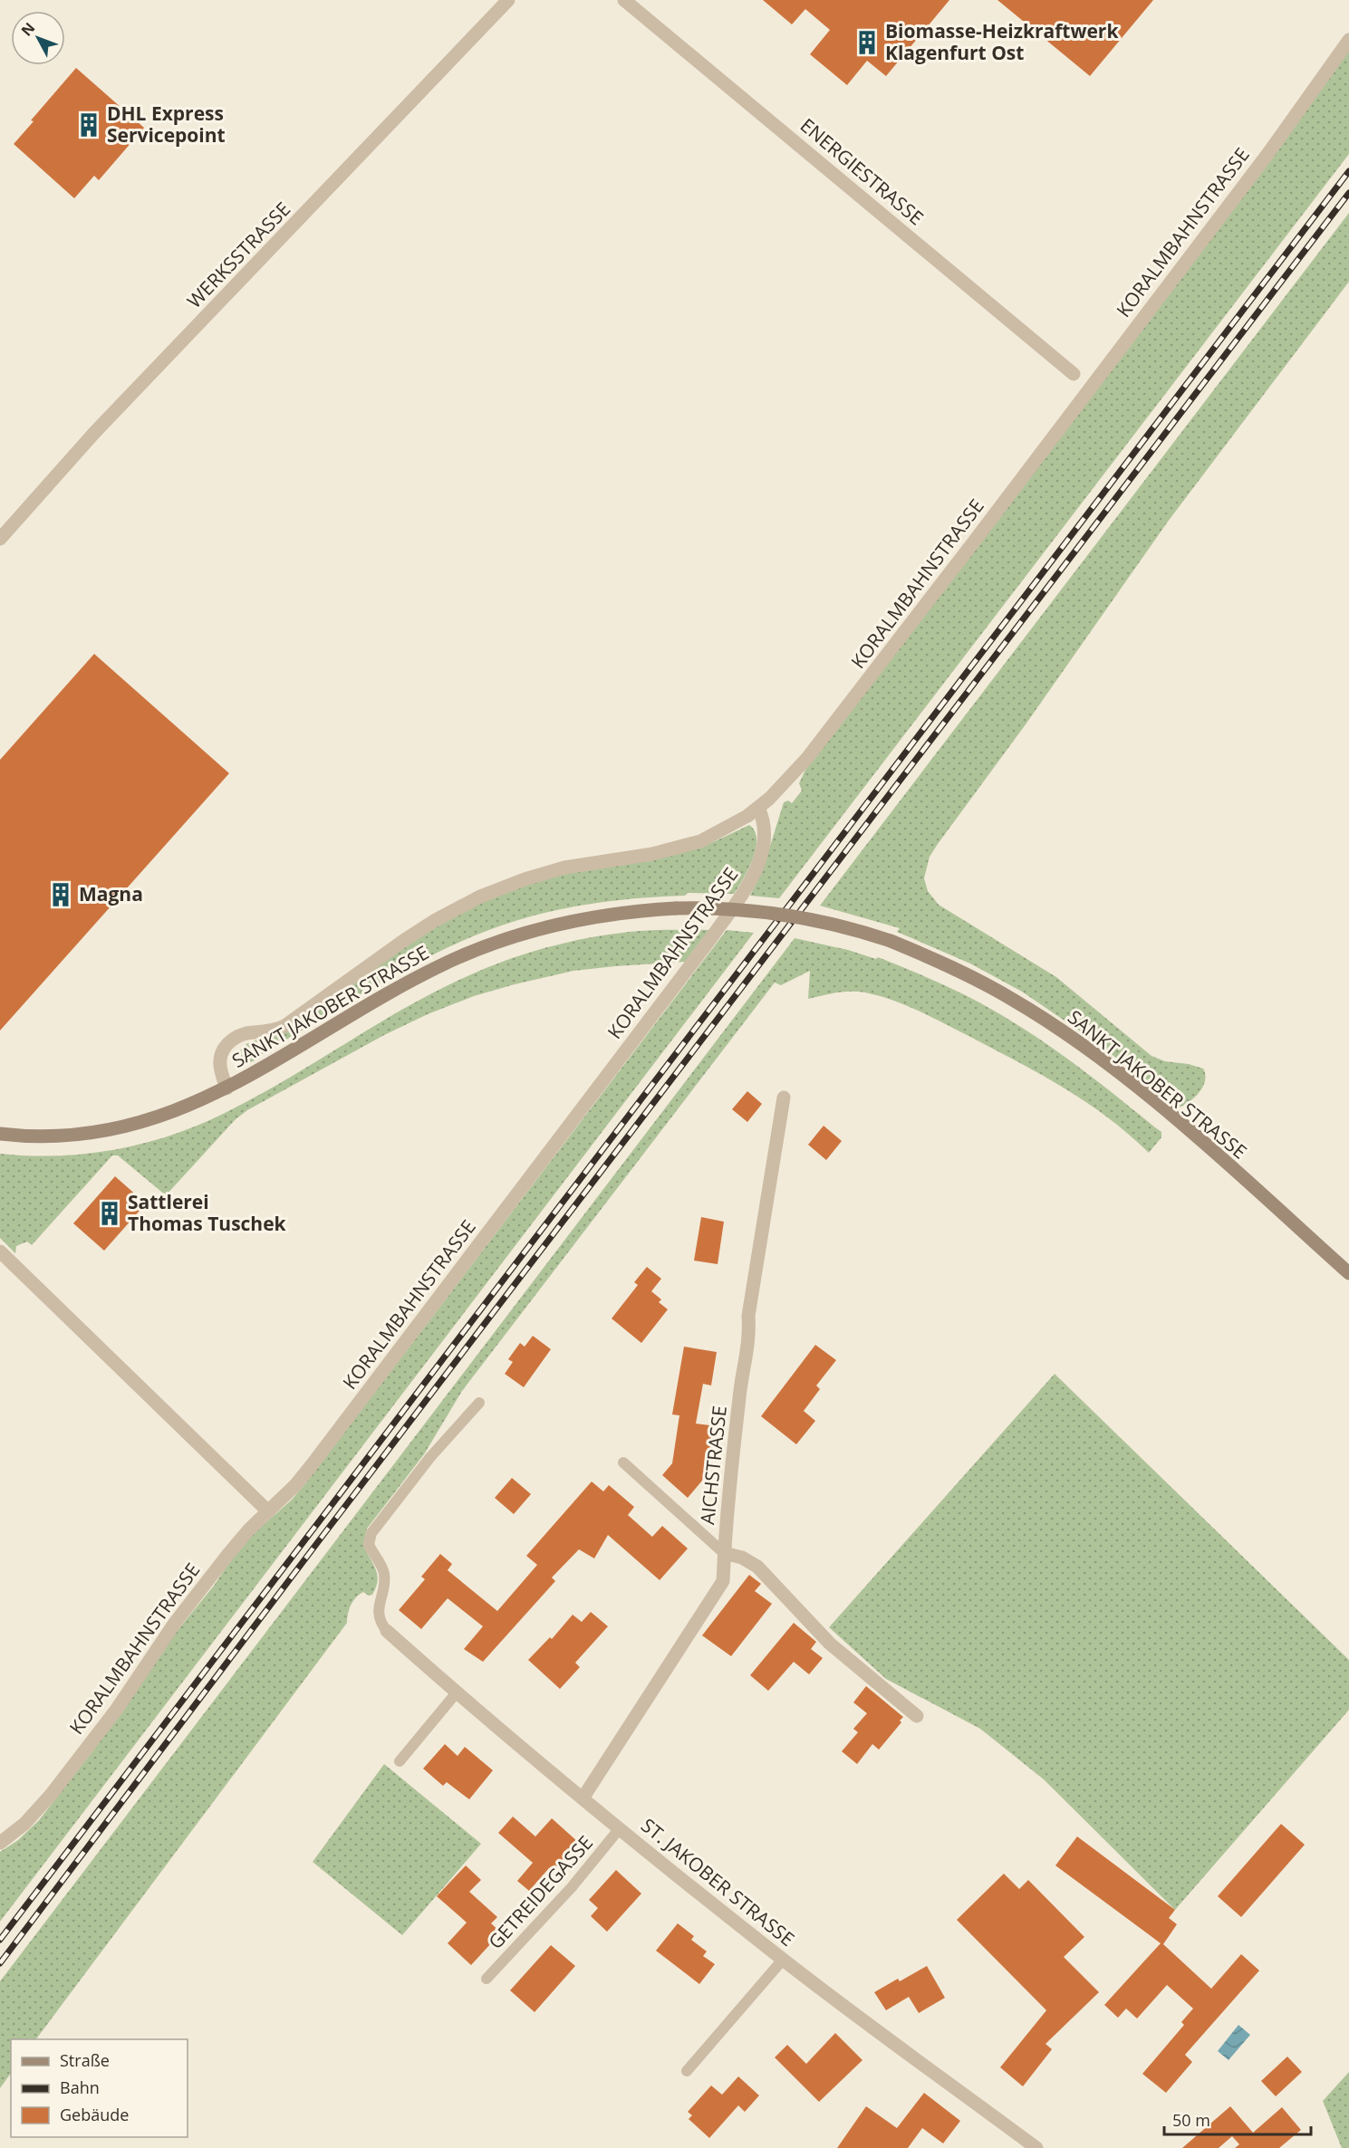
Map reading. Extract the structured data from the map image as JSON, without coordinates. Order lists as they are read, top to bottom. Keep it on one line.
{"streets":{"main road":["SANKT JAKOBER STRASSE"],"street":["ENERGIESTRASSE","KORALMBAHNSTRASSE","WERKSSTRASSE","AICHSTRASSE","ST. JAKOBER STRASSE"],"lane":["GETREIDEGASSE"]},"crossings":[["AICHSTRASSE","ST. JAKOBER STRASSE"],["ST. JAKOBER STRASSE","GETREIDEGASSE"]],"places":{"building":["Biomasse-Heizkraftwerk Klagenfurt Ost","DHL Express Servicepoint","Magna","Sattlerei Thomas Tuschek"]},"legend":["Straße","Bahn","Gebäude"],"scale_bar":"50 m","north":"top left"}
